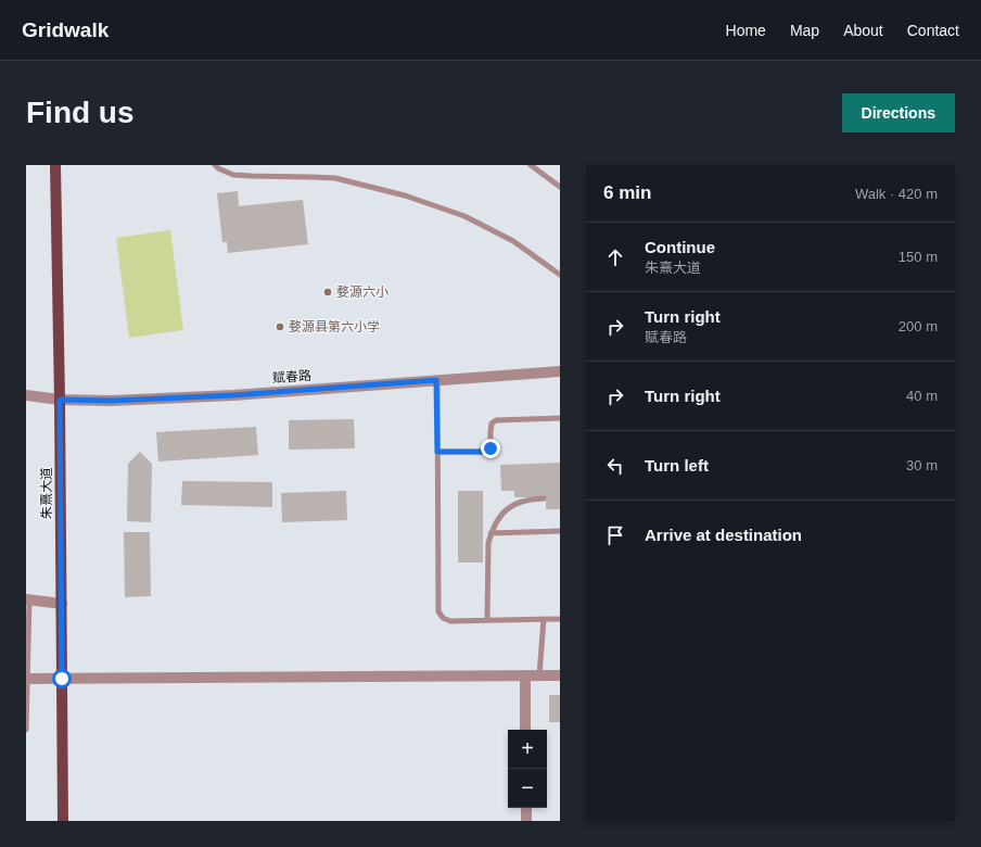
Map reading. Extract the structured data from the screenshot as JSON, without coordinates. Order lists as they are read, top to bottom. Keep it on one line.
{"streets":{"main road":["朱熹大道"],"street":["赋春路"]},"crossings":[["赋春路","朱熹大道"]],"places":["婺源六小","婺源县第六小学"],"page":{"header":"Gridwalk","nav":["Home","Map","About","Contact"],"buttons":"Directions","title":"Find us","heading":["6 min","Walk · 420 m"],"list":[["Continue","朱熹大道","150 m"],["Turn right","赋春路","200 m"],["Turn right","40 m"],["Turn left","30 m"],"Arrive at destination"],"map_buttons":["+","−"]}}
